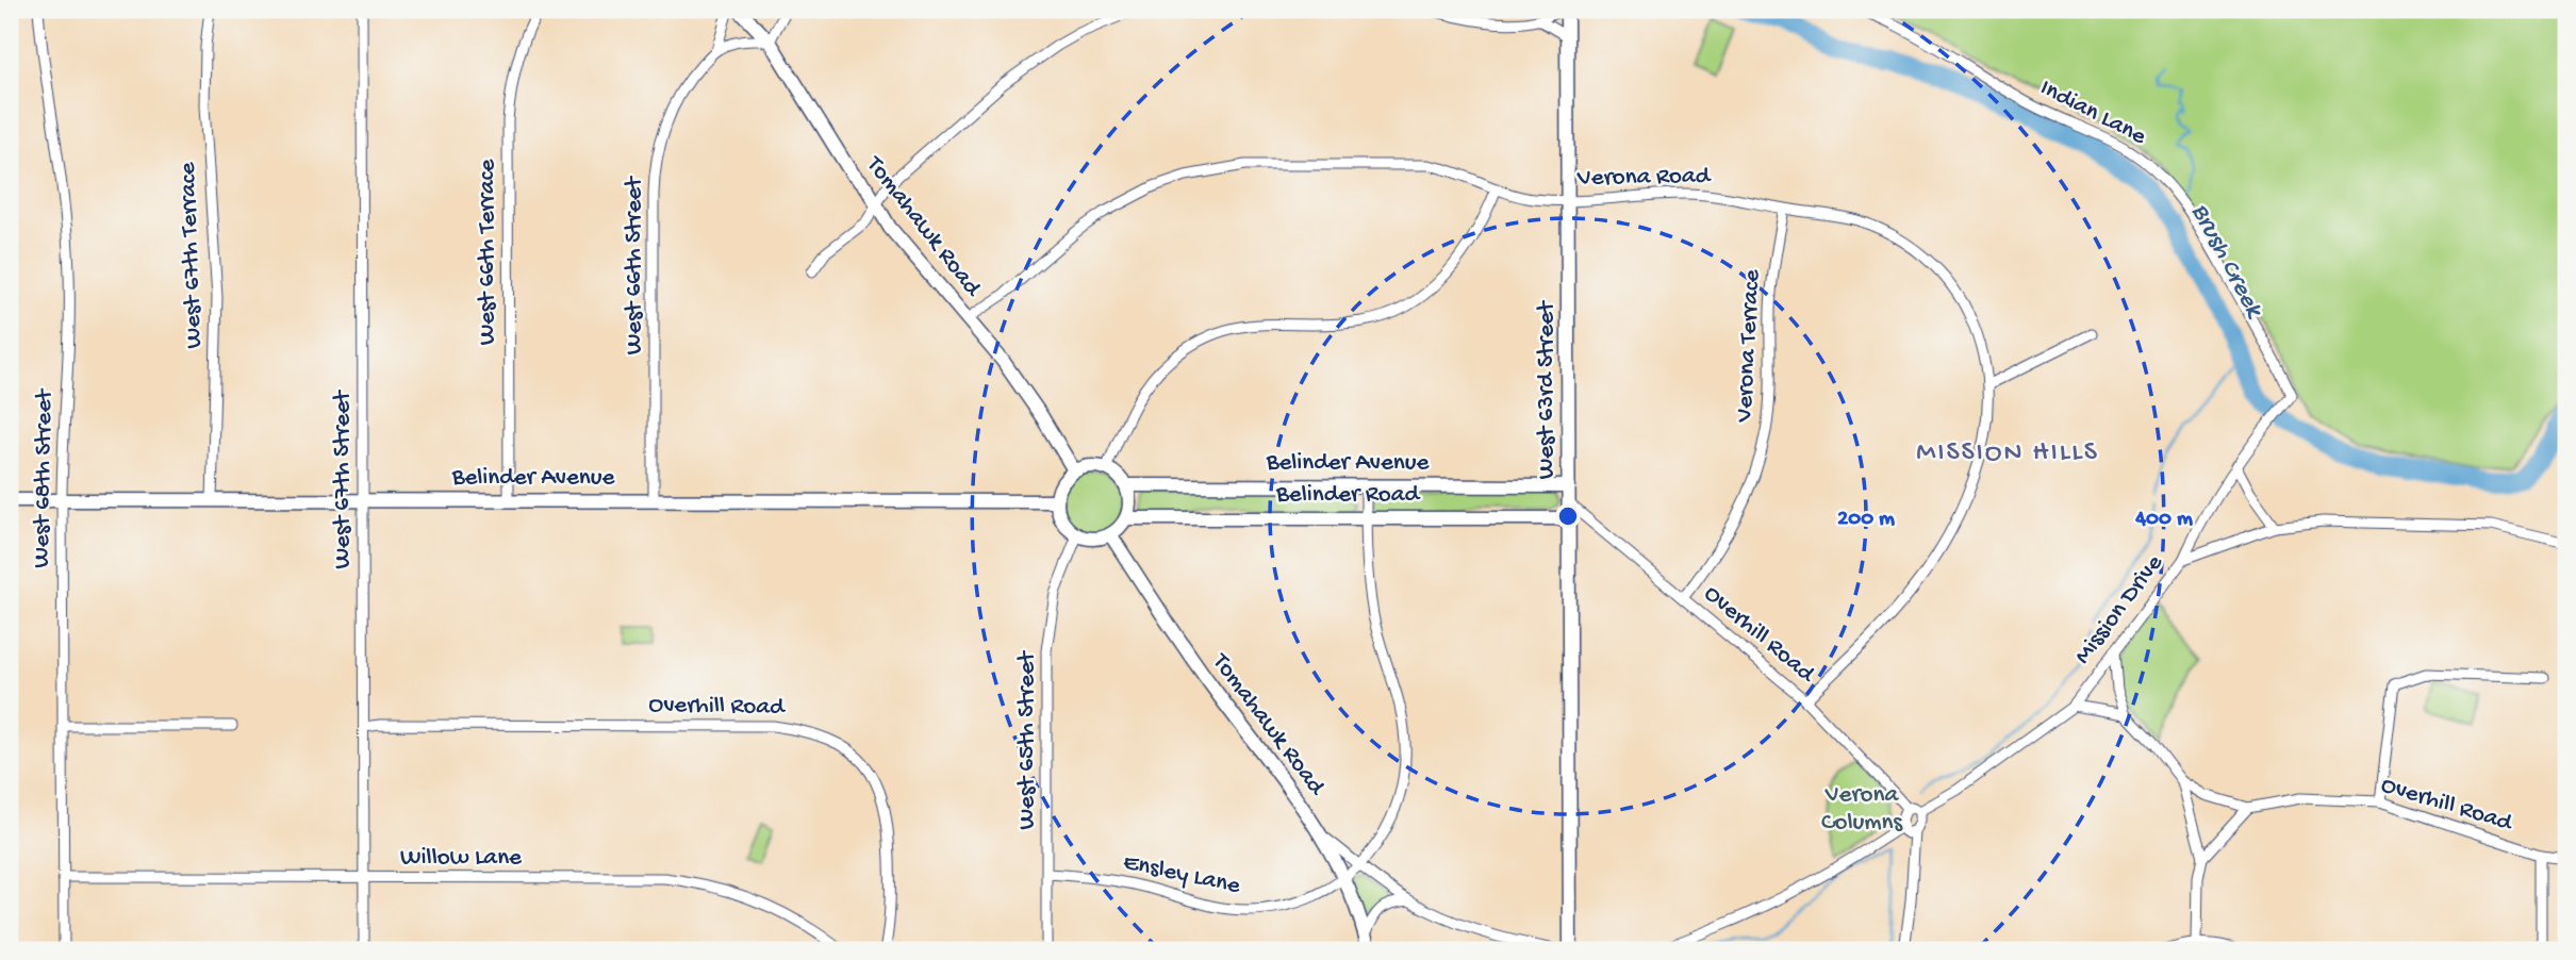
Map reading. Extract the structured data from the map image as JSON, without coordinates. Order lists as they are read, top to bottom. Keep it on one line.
{"streets":{"street":["Indian Lane","Verona Road","Tomahawk Road","West 66th Terrace","West 67th Terrace","West 66th Street","Verona Terrace","West 63rd Street","Belinder Avenue","West 68th Street","West 67th Street","Belinder Road","Mission Drive","Overhill Road","West 65th Street","Willow Lane","Ensley Lane"]},"crossings":[["Indian Lane","Mission Drive"],["Verona Road","Tomahawk Road"],["Verona Road","Verona Terrace"],["Verona Road","West 63rd Street"],["Verona Road","Overhill Road"],["Tomahawk Road","Belinder Avenue"],["Tomahawk Road","Belinder Road"],["Tomahawk Road","West 65th Street"],["Tomahawk Road","Ensley Lane"],["West 66th Terrace","Belinder Avenue"],["West 67th Terrace","Belinder Avenue"],["West 66th Street","Belinder Avenue"],["Verona Terrace","Overhill Road"],["West 63rd Street","Belinder Avenue"],["West 63rd Street","Belinder Road"],["West 63rd Street","Overhill Road"],["Belinder Avenue","West 68th Street"],["Belinder Avenue","West 67th Street"],["Belinder Avenue","Belinder Road"],["Belinder Avenue","West 65th Street"],["Belinder Avenue","Ensley Lane"],["West 68th Street","Willow Lane"],["West 67th Street","Overhill Road"],["West 67th Street","Willow Lane"],["Belinder Road","Overhill Road"],["Belinder Road","West 65th Street"],["Belinder Road","Ensley Lane"],["Mission Drive","Overhill Road"],["West 65th Street","Ensley Lane"]],"districts":["MISSION HILLS"],"water":["Brush Creek"],"parks":["Verona Columns"],"rings":["200 m","400 m"]}
